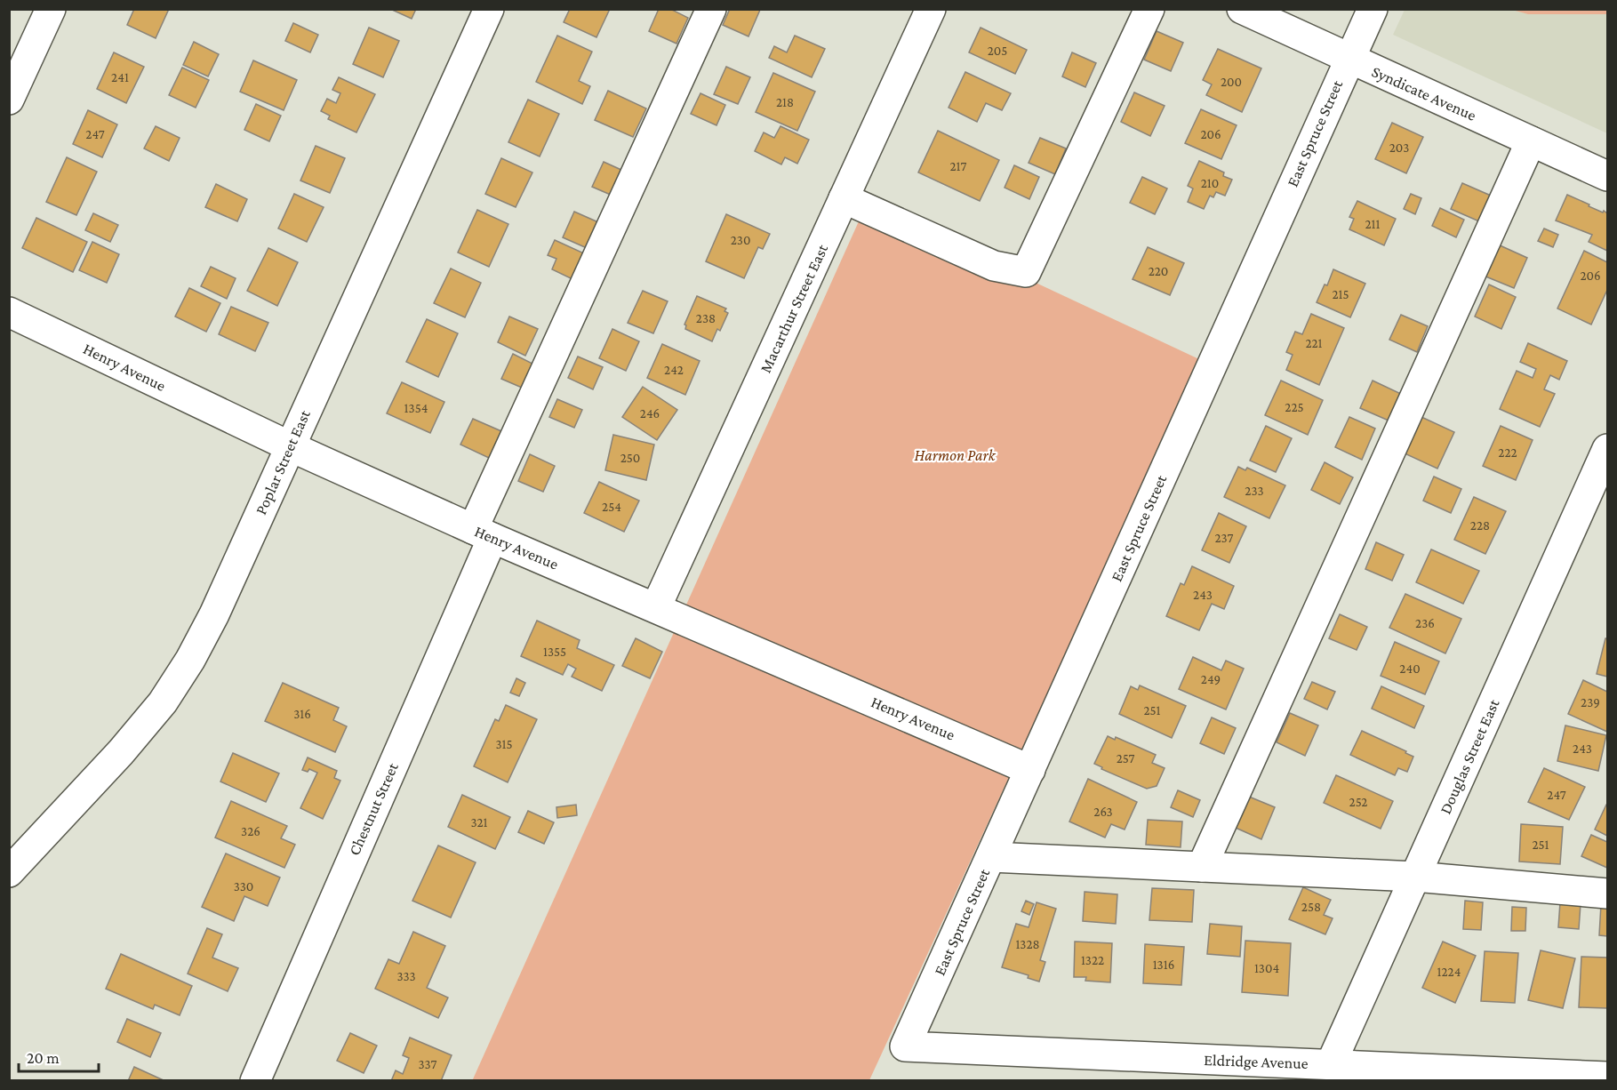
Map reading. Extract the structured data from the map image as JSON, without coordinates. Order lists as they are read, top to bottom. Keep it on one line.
{"streets":{"street":["Syndicate Avenue","East Spruce Street","Macarthur Street East","Henry Avenue","Poplar Street East","Douglas Street East","Chestnut Street","Eldridge Avenue"]},"crossings":[["Syndicate Avenue","East Spruce Street"],["East Spruce Street","Henry Avenue"],["East Spruce Street","Eldridge Avenue"],["Macarthur Street East","Henry Avenue"],["Henry Avenue","Poplar Street East"],["Henry Avenue","Chestnut Street"],["Douglas Street East","Eldridge Avenue"]],"parks":["Harmon Park"],"house_numbers":["205","241","200","218","247","206","203","217","210","211","230","220","206","215","238","221","242","225","1354","246","222","250","233","254","228","237","243","236","1355","240","249","239","251","316","315","243","257","247","252","263","321","326","251","330","258","1328","1322","1316","1304","1224","333","337"],"scale_bar":"20 m"}
